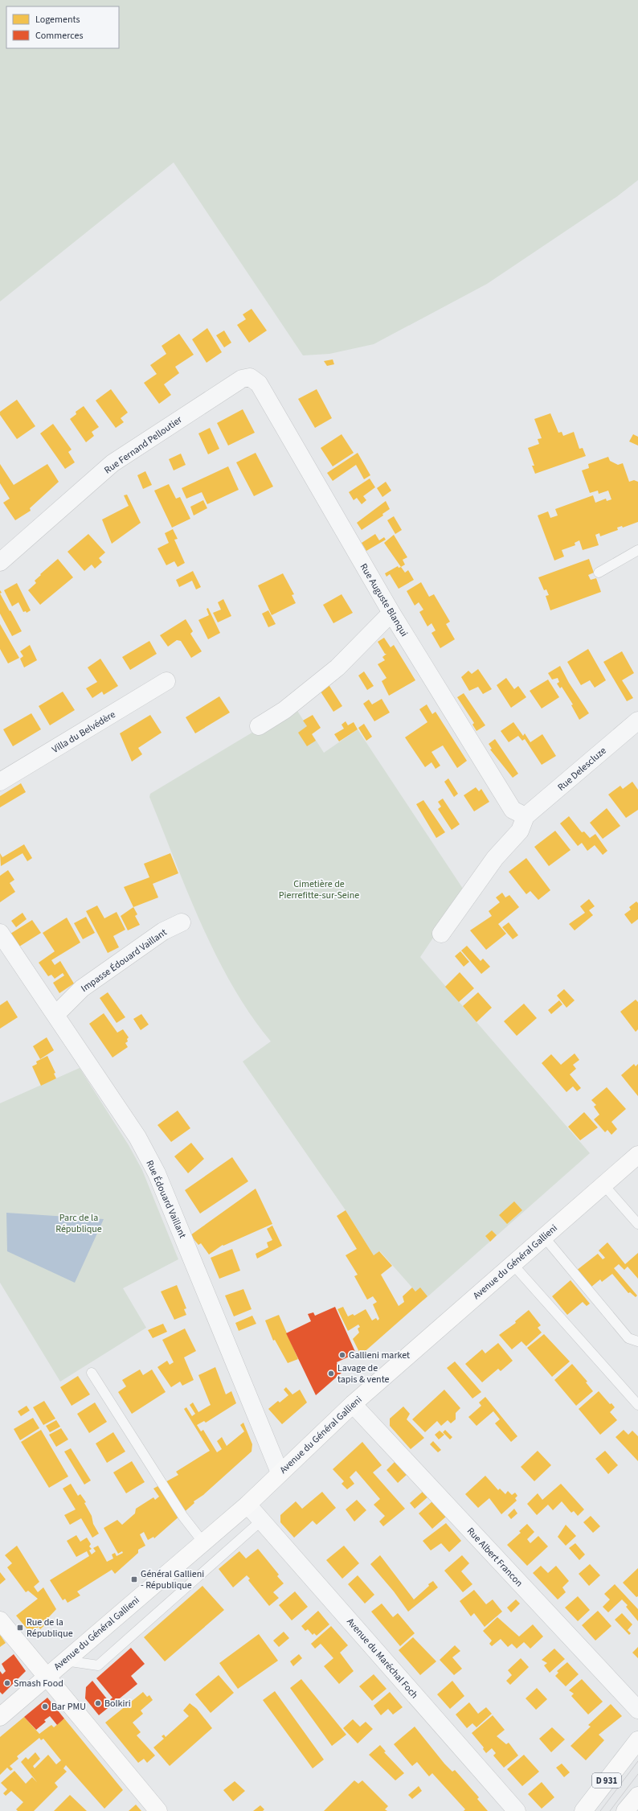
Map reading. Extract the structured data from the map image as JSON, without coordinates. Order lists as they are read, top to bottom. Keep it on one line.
{"streets":{"street":["Rue Fernand Pelloutier","Rue Auguste Blanqui","Villa du Belvédère","Rue Delescluze","Impasse Édouard Vaillant","Rue Édouard Vaillant","Avenue du Général Gallieni","Rue Albert Francon","Avenue du Maréchal Foch","D 931"]},"crossings":[["Rue Fernand Pelloutier","Rue Auguste Blanqui"],["Rue Auguste Blanqui","Rue Delescluze"],["Impasse Édouard Vaillant","Rue Édouard Vaillant"],["Rue Édouard Vaillant","Avenue du Général Gallieni"],["Avenue du Général Gallieni","Rue Albert Francon"],["Avenue du Général Gallieni","Avenue du Maréchal Foch"]],"parks":["Cimetière de Pierrefitte-sur-Seine","Parc de la République"],"places":{"other":["Gallieni market","Lavage de tapis & vente","Smash Food","Bolkiri","Bar PMU"],"transit":["Général Gallieni - République","Rue de la République"]},"legend":["Logements","Commerces"]}
